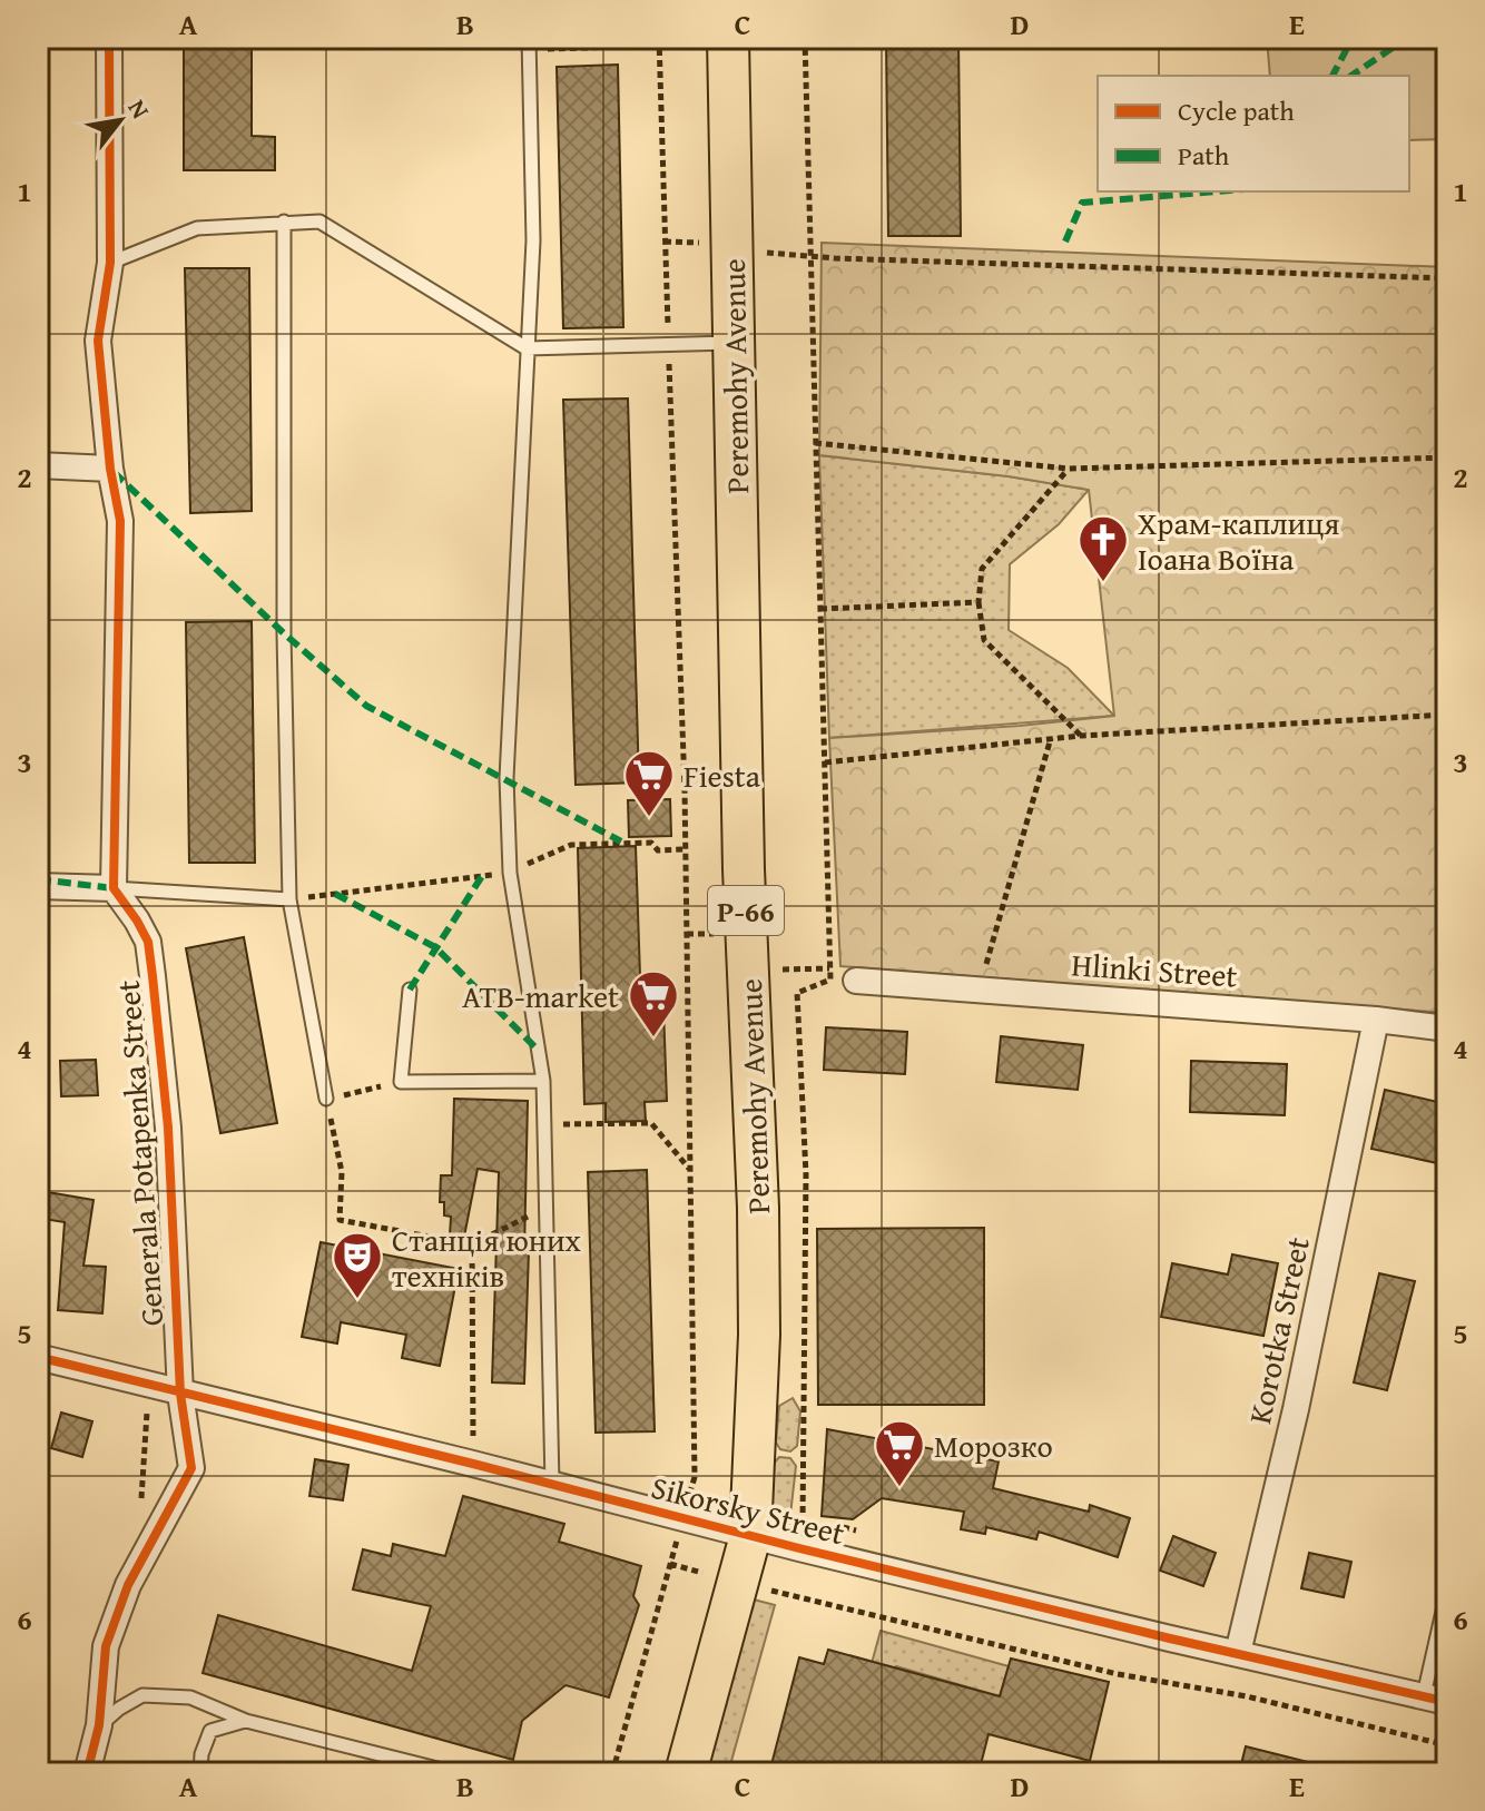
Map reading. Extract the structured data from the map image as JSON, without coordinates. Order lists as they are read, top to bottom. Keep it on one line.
{"streets":{"main road":["Peremohy Avenue","Р-66"],"street":["Hlinki Street","Generala Potapenka Street","Korotka Street","Sikorsky Street"]},"crossings":[["Peremohy Avenue","Sikorsky Street"],["Hlinki Street","Korotka Street"],["Generala Potapenka Street","Sikorsky Street"],["Korotka Street","Sikorsky Street"]],"places":{"church":["Храм-каплиця Іоана Воїна"],"supermarket":["Fiesta","ATB-market","Морозко"],"theatre":["Станція юних техніків"]},"legend":["Cycle path","Path"],"north":"top right","grid":{"columns":["A","B","C","D","E"],"rows":["1","2","3","4","5","6"]}}
